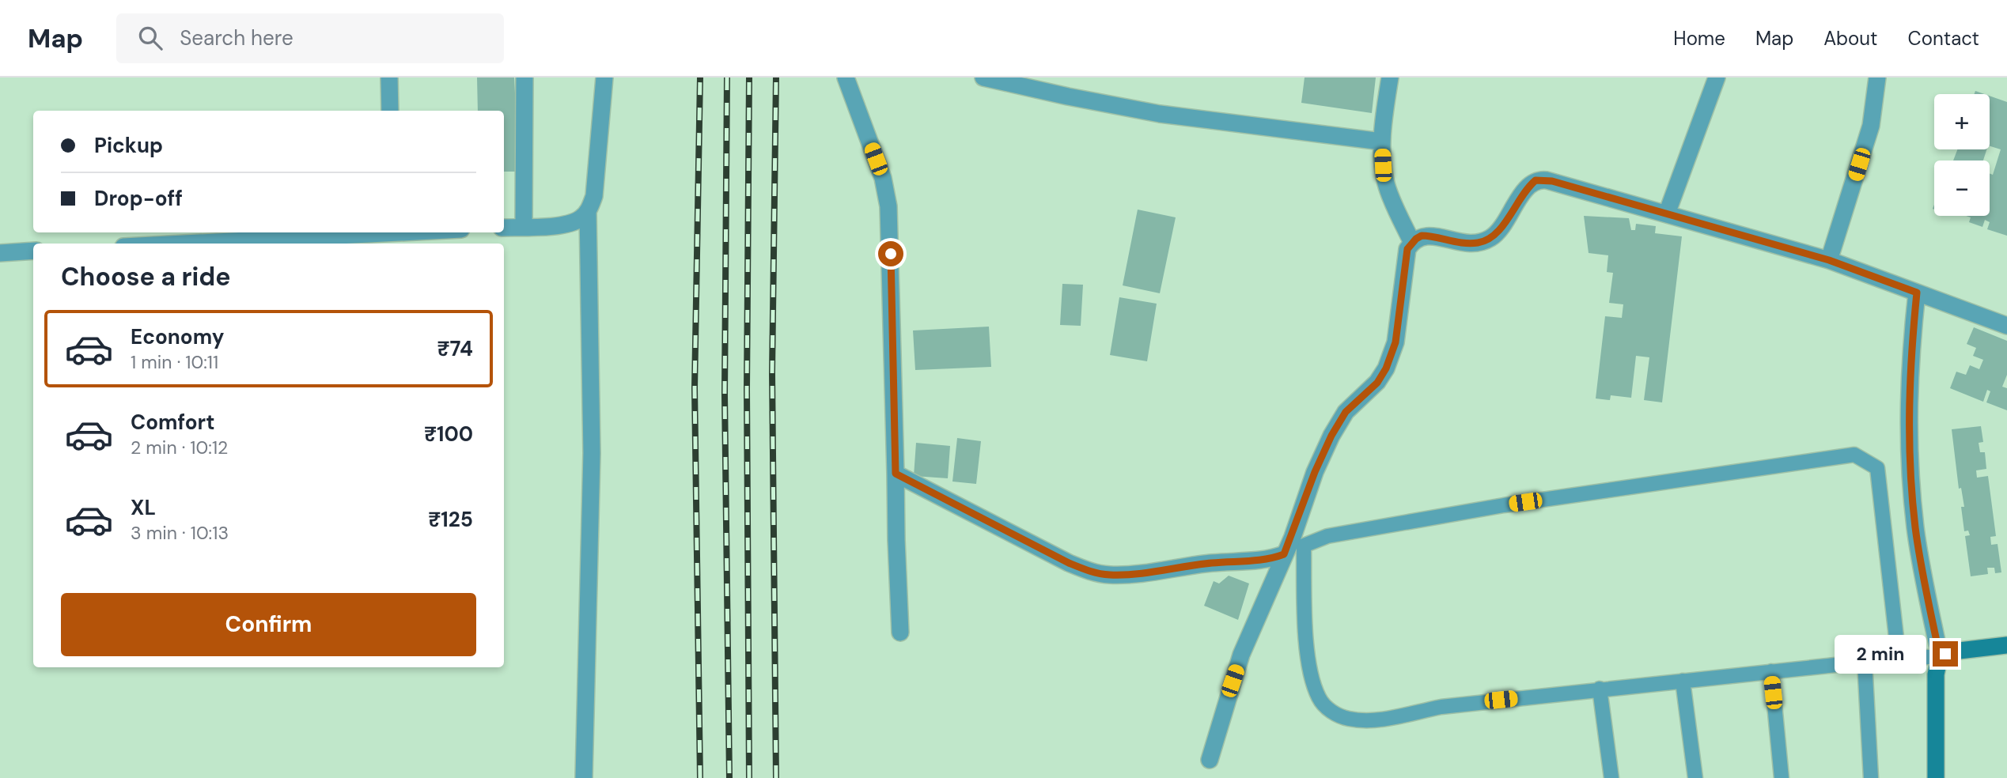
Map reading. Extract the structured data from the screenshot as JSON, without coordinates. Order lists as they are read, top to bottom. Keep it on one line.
{"page":{"header":"Map","search":"Search here","nav":["Home","Map","About","Contact"],"map_buttons":["+","−"],"banner":["Pickup","Drop-off"],"heading":"Choose a ride","list":[{"name":"Economy","note":"1 min · 10:11","value":"₹74"},{"name":"Comfort","note":"2 min · 10:12","value":"₹100"},{"name":"XL","note":"3 min · 10:13","value":"₹125"}],"buttons":"Confirm","bubble":"2 min"}}
